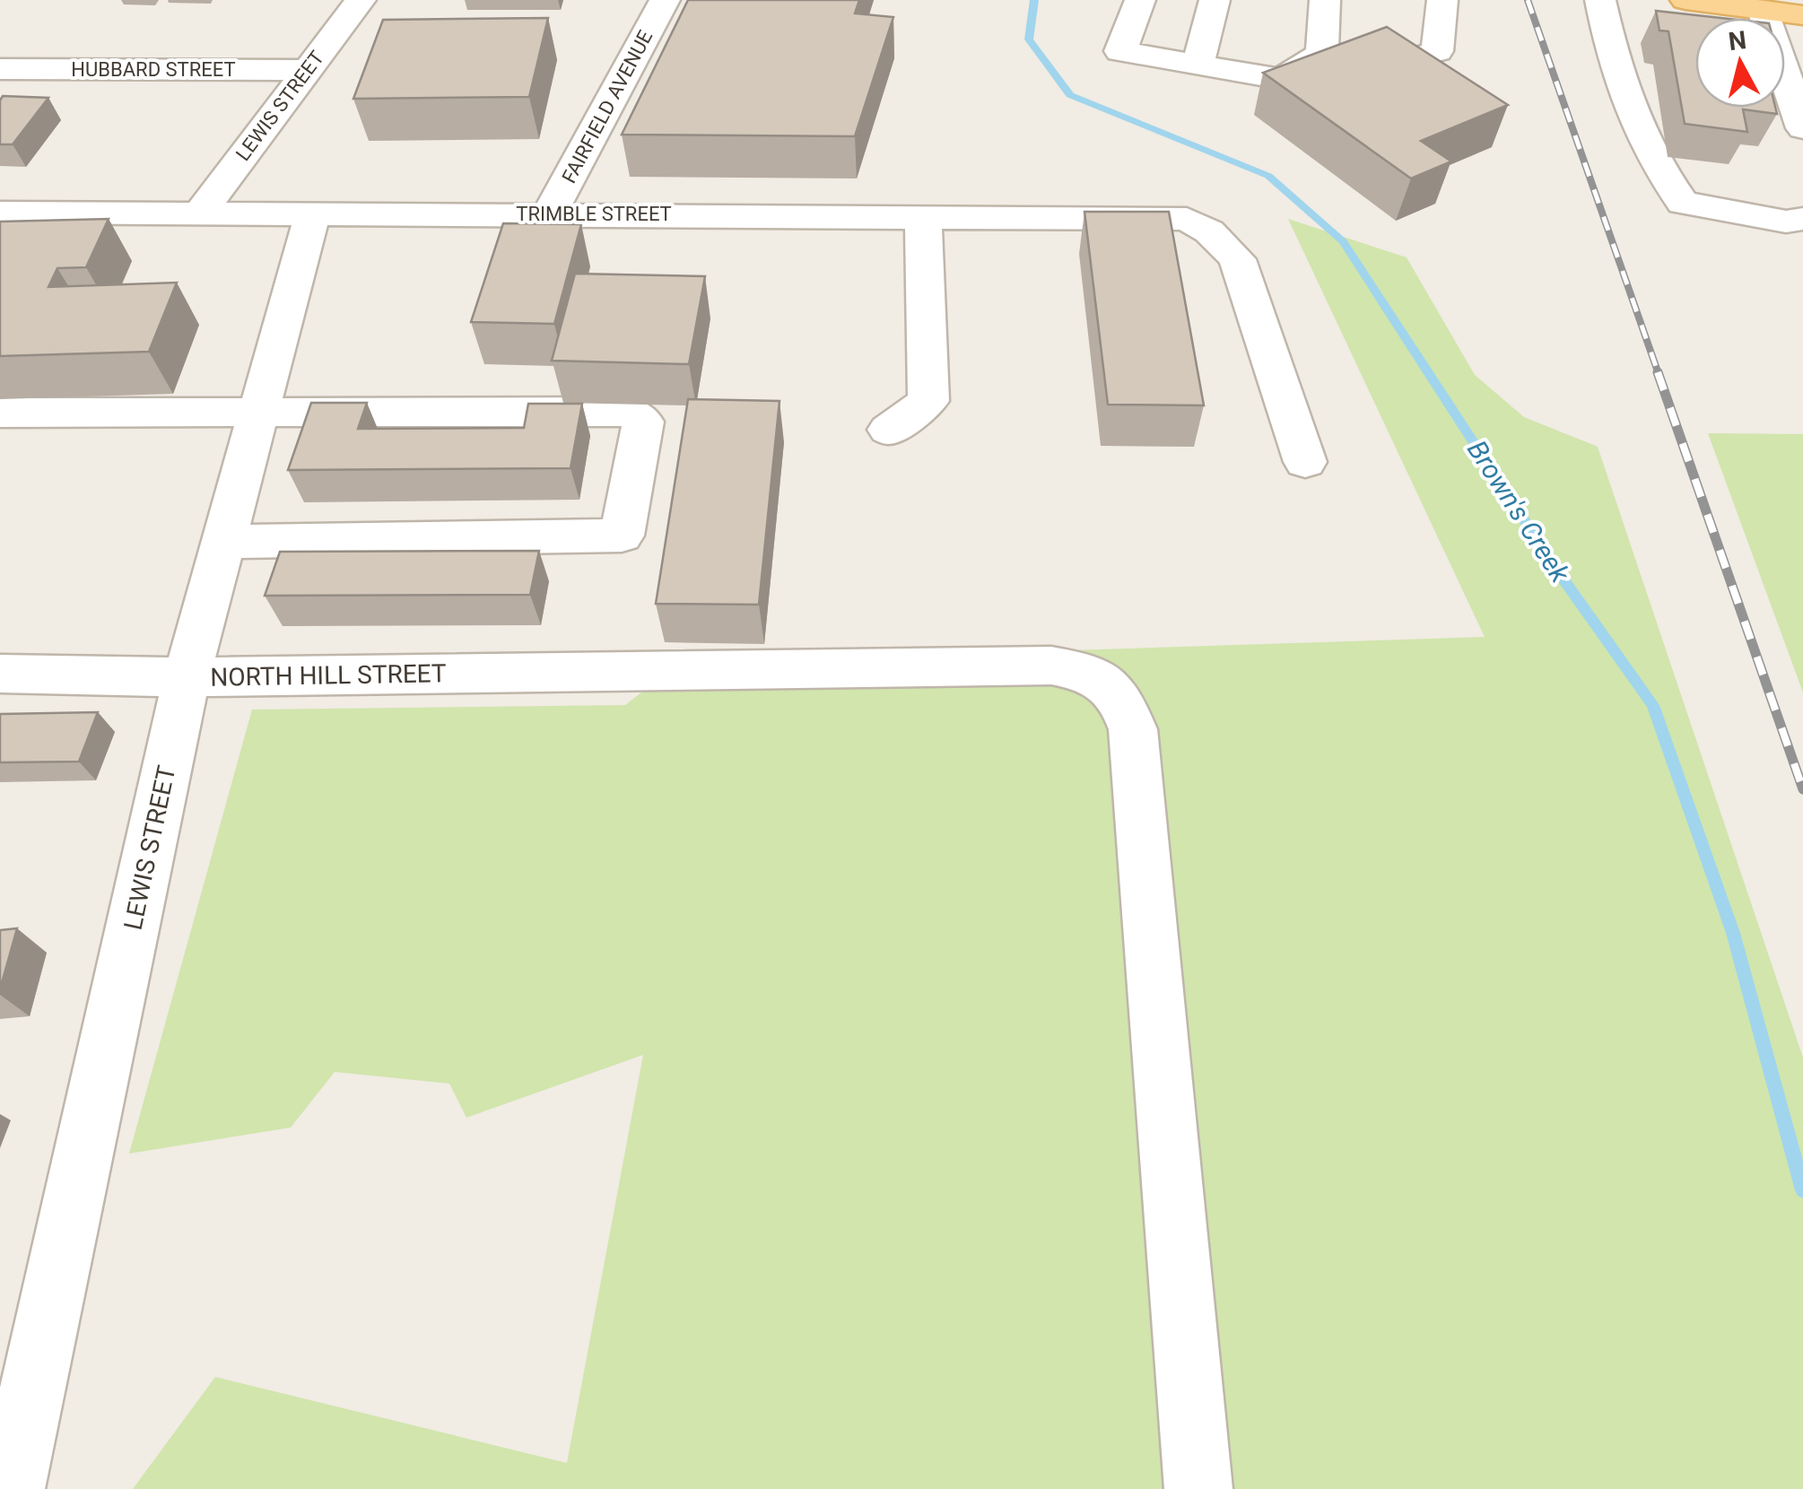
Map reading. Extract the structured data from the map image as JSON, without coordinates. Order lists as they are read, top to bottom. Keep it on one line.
{"streets":{"street":["HUBBARD STREET","LEWIS STREET","FAIRFIELD AVENUE","TRIMBLE STREET","NORTH HILL STREET"]},"crossings":[["HUBBARD STREET","LEWIS STREET"],["LEWIS STREET","TRIMBLE STREET"],["LEWIS STREET","NORTH HILL STREET"],["FAIRFIELD AVENUE","TRIMBLE STREET"]],"water":["Brown's Creek"],"north":"top"}
